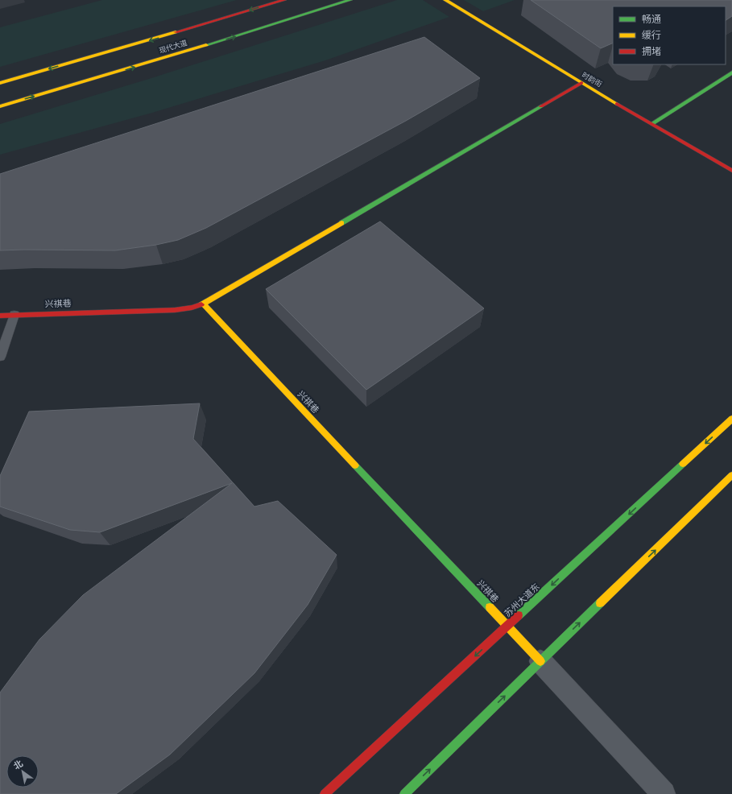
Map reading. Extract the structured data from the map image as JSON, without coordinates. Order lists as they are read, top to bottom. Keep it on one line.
{"streets":{"street":["现代大道","时韵街","兴祺巷","苏州大道东"]},"crossings":[["兴祺巷","苏州大道东"]],"legend":["畅通","缓行","拥堵"],"north":"top left"}
